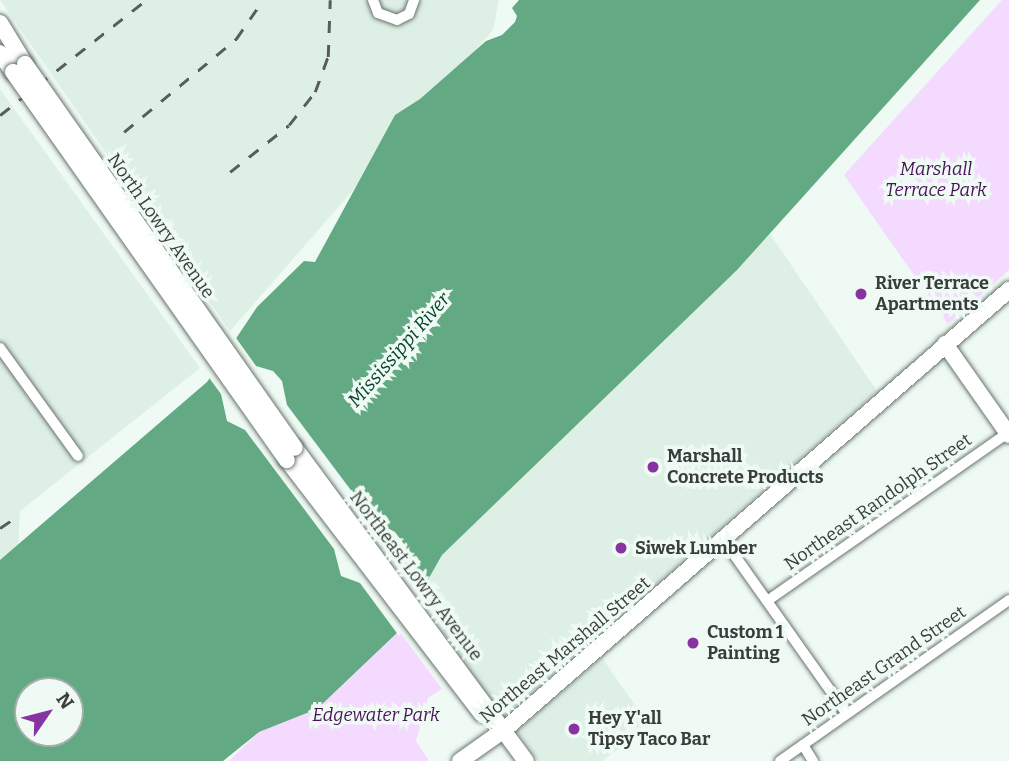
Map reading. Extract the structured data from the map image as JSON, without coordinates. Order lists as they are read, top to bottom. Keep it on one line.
{"streets":{"main road":["North Lowry Avenue","Northeast Lowry Avenue","Northeast Marshall Street"],"street":["Northeast Randolph Street","Northeast Grand Street"]},"crossings":[["North Lowry Avenue","Northeast Lowry Avenue"],["Northeast Lowry Avenue","Northeast Marshall Street"]],"water":["Mississippi River"],"parks":["Marshall Terrace Park","Edgewater Park"],"places":["River Terrace Apartments","Marshall Concrete Products","Siwek Lumber","Custom 1 Painting","Hey Y'all Tipsy Taco Bar"],"north":"top right"}
